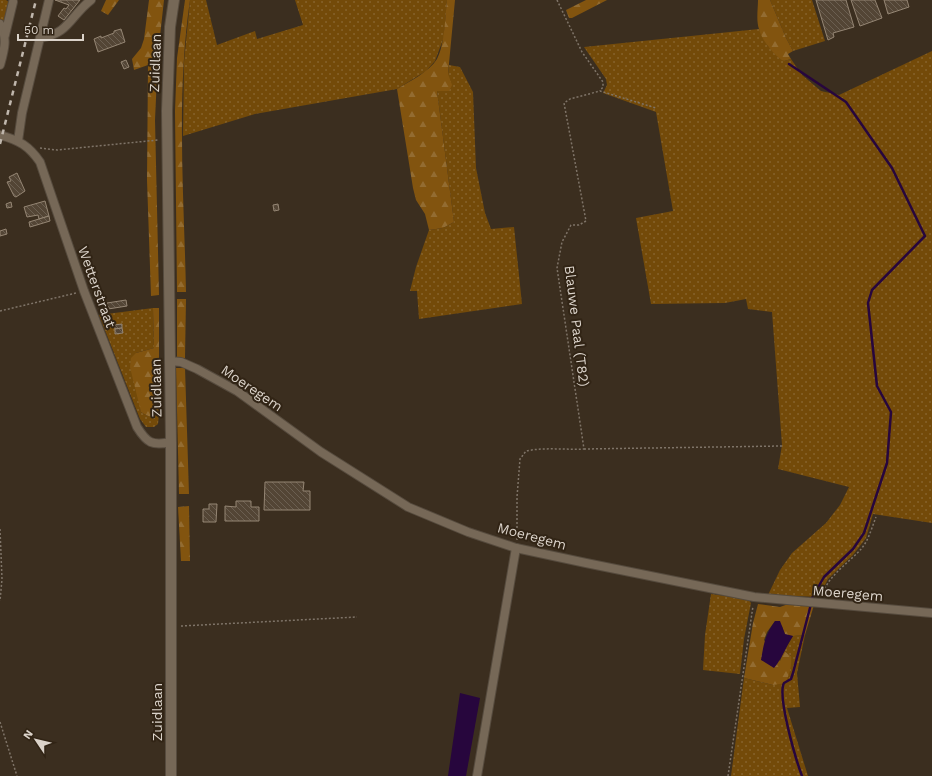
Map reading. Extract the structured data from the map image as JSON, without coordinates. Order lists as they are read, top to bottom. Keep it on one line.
{"streets":{"main road":["Zuidlaan"],"street":["Wetterstraat","Moeregem"],"path":["Blauwe Paal (T82)"]},"crossings":[["Zuidlaan","Wetterstraat"],["Zuidlaan","Moeregem"]],"scale_bar":"50 m","north":"top left"}
